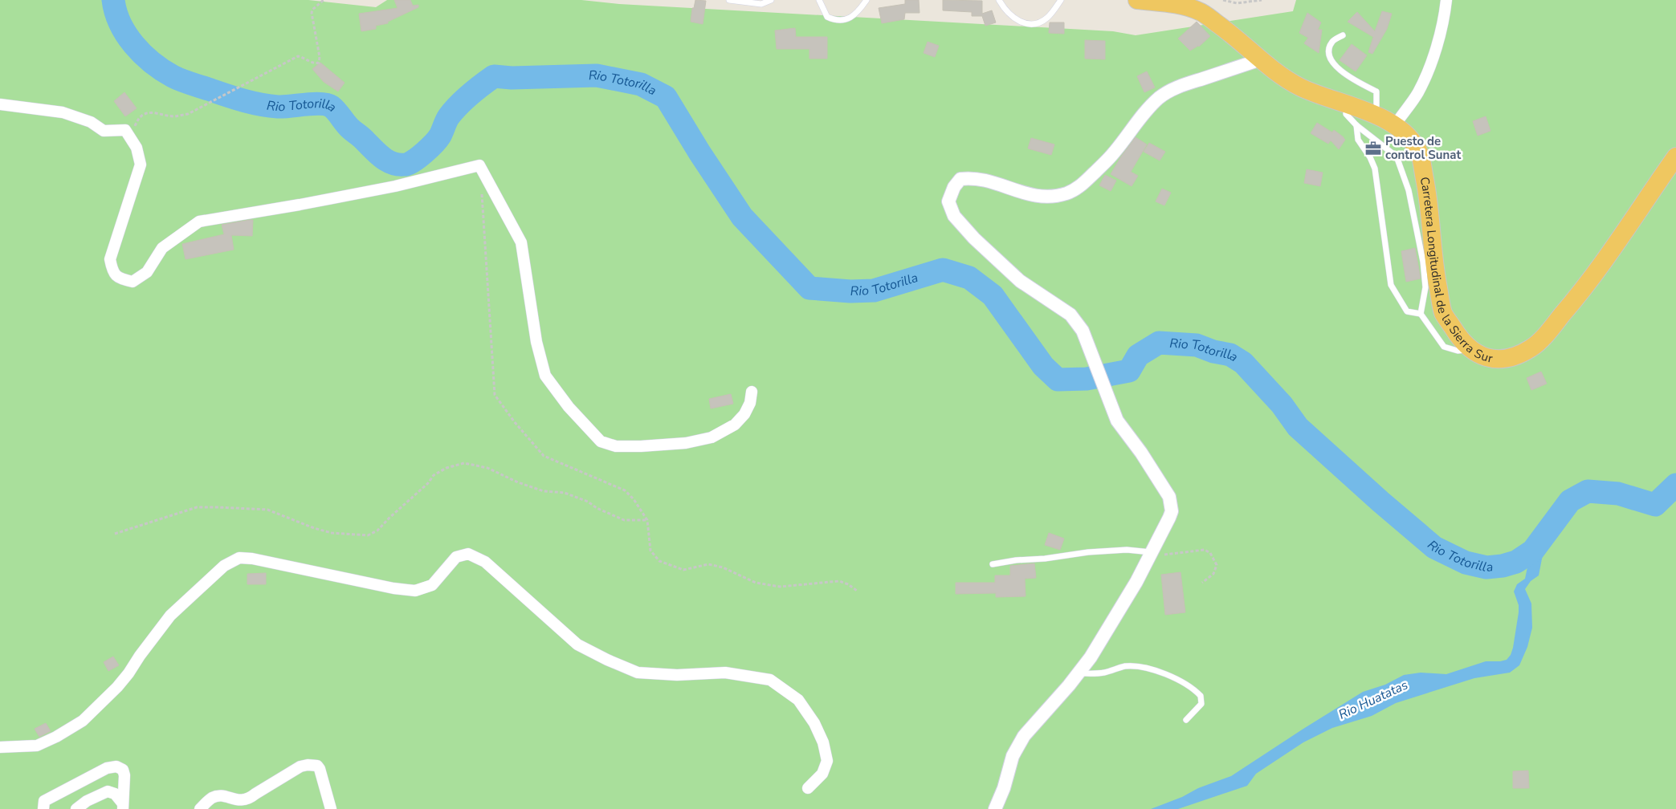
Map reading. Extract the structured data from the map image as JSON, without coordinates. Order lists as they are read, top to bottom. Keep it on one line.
{"streets":{"highway":["Carretera Longitudinal de la Sierra Sur"]},"water":["Rio Totorilla","Rio Huatatas"],"places":{"office":["Puesto de control Sunat"]}}
